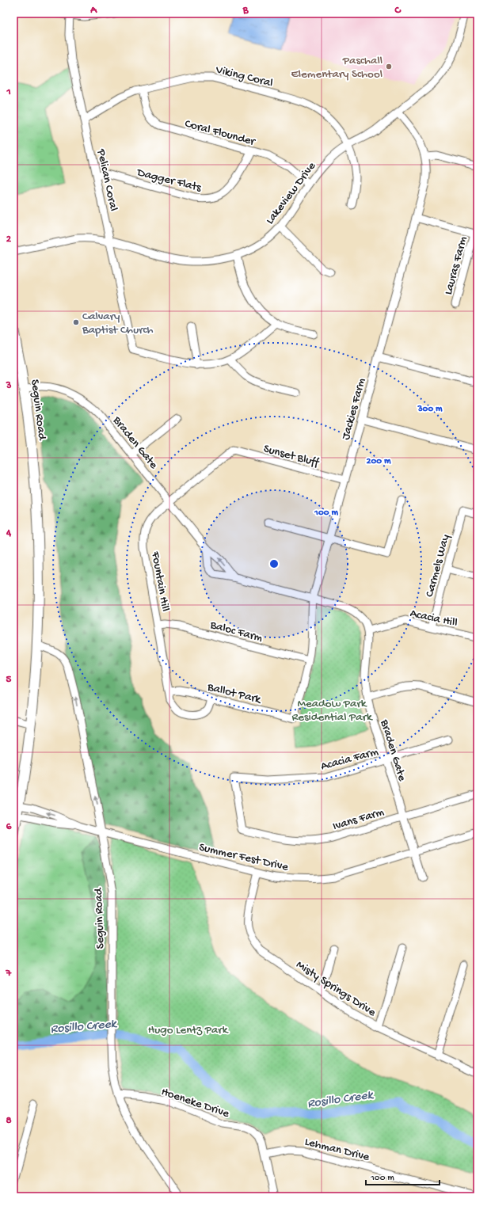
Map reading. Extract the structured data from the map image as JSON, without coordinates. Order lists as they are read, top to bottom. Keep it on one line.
{"streets":{"main road":["Seguin Road"],"street":["Viking Coral","Coral Flounder","Dagger Flats","Pelican Coral","Lakeview Drive","Lauras Farm","Jackies Farm","Braden Gate","Sunset Bluff","Carmels Way","Fountain Hill","Acacia Hill","Baloc Farm","Ballot Park","Acacia Farm","Ivans Farm","Summer Fest Drive","Misty Springs Drive","Hoeneke Drive","Lehman Drive"]},"crossings":[["Viking Coral","Coral Flounder"],["Viking Coral","Pelican Coral"],["Viking Coral","Lakeview Drive"],["Coral Flounder","Dagger Flats"],["Coral Flounder","Lakeview Drive"],["Dagger Flats","Pelican Coral"],["Pelican Coral","Lakeview Drive"],["Lakeview Drive","Jackies Farm"],["Jackies Farm","Sunset Bluff"],["Jackies Farm","Baloc Farm"],["Jackies Farm","Ballot Park"],["Seguin Road","Braden Gate"],["Seguin Road","Summer Fest Drive"],["Seguin Road","Hoeneke Drive"],["Braden Gate","Fountain Hill"],["Braden Gate","Acacia Hill"],["Braden Gate","Acacia Farm"],["Braden Gate","Ivans Farm"],["Braden Gate","Summer Fest Drive"],["Sunset Bluff","Fountain Hill"],["Carmels Way","Acacia Hill"],["Fountain Hill","Baloc Farm"],["Fountain Hill","Ballot Park"],["Acacia Farm","Ivans Farm"],["Summer Fest Drive","Misty Springs Drive"],["Hoeneke Drive","Lehman Drive"]],"water":["Rosillo Creek"],"parks":["Meadow Park Residential Park","Hugo Lentz Park"],"places":["Paschall Elementary School","Calvary Baptist Church"],"scale_bar":"100 m","grid":{"columns":["A","B","C"],"rows":["1","2","3","4","5","6","7","8"]},"rings":["300 m","200 m","100 m"]}
